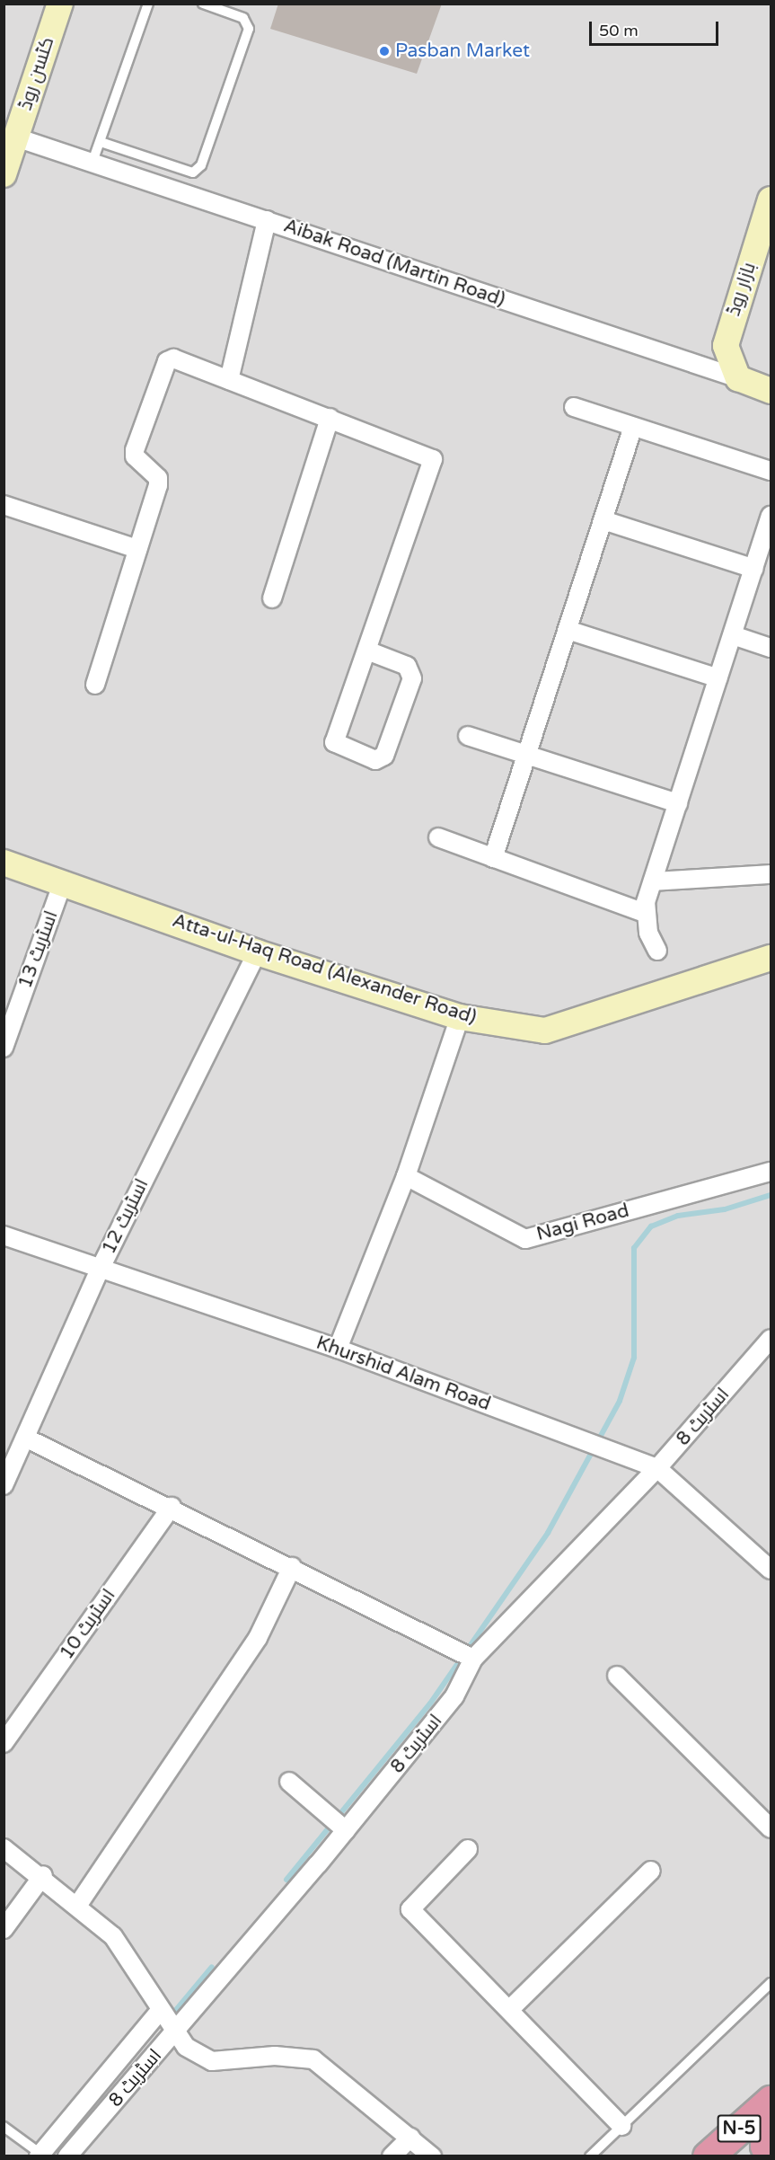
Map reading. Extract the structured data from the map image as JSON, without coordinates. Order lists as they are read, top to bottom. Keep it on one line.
{"streets":{"highway":["N-5"],"street":["کٹسن روڈ","Aibak Road (Martin Road)","بازار روڈ","اسٹریٹ 13","Atta-ul-Haq Road (Alexander Road)","اسٹریٹ 12","Nagi Road","Khurshid Alam Road","اسٹریٹ 8","اسٹریٹ 10"]},"crossings":[["کٹسن روڈ","Aibak Road (Martin Road)"],["Aibak Road (Martin Road)","بازار روڈ"],["اسٹریٹ 13","Atta-ul-Haq Road (Alexander Road)"],["Atta-ul-Haq Road (Alexander Road)","اسٹریٹ 12"],["اسٹریٹ 12","Khurshid Alam Road"],["Khurshid Alam Road","اسٹریٹ 8"]],"places":["Pasban Market"],"scale_bar":"50 m"}
